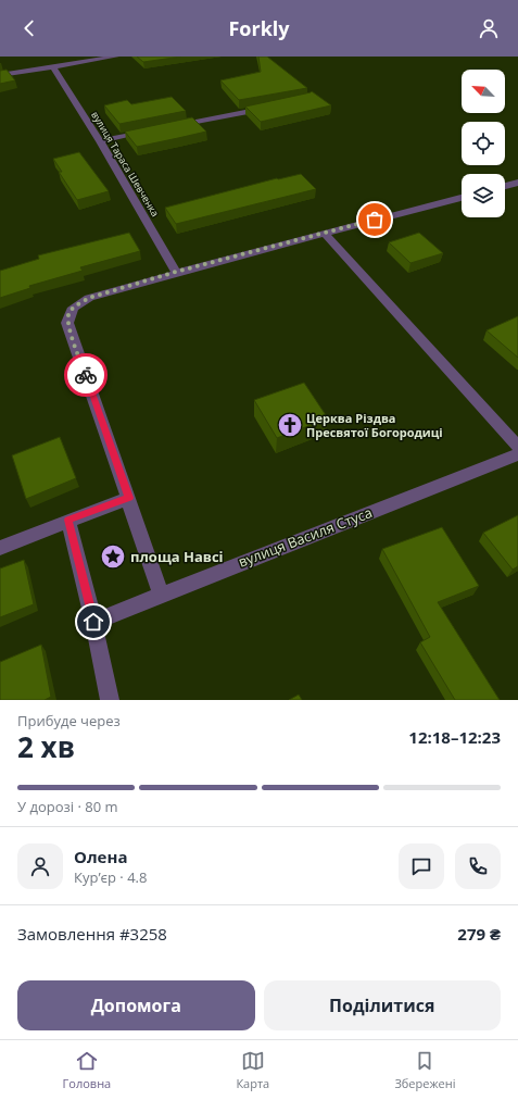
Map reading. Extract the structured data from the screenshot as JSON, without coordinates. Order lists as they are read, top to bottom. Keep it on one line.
{"streets":{"street":["вулиця Тараса Шевченка","вулиця Василя Стуса"]},"places":{"church":["Церква Різдва Пресвятої Богородиці"],"place":["площа Навсі"]},"north":"top left","page":{"header":"Forkly","heading":["2 хв","Прибуде через","12:18–12:23"],"panel":["Олена","Кур’єр · 4.8","Замовлення #3258","279 ₴"],"bar":"У дорозі · 80 m","buttons":["Допомога","Поділитися"],"tabs":["Головна","Карта","Збережені"]}}
